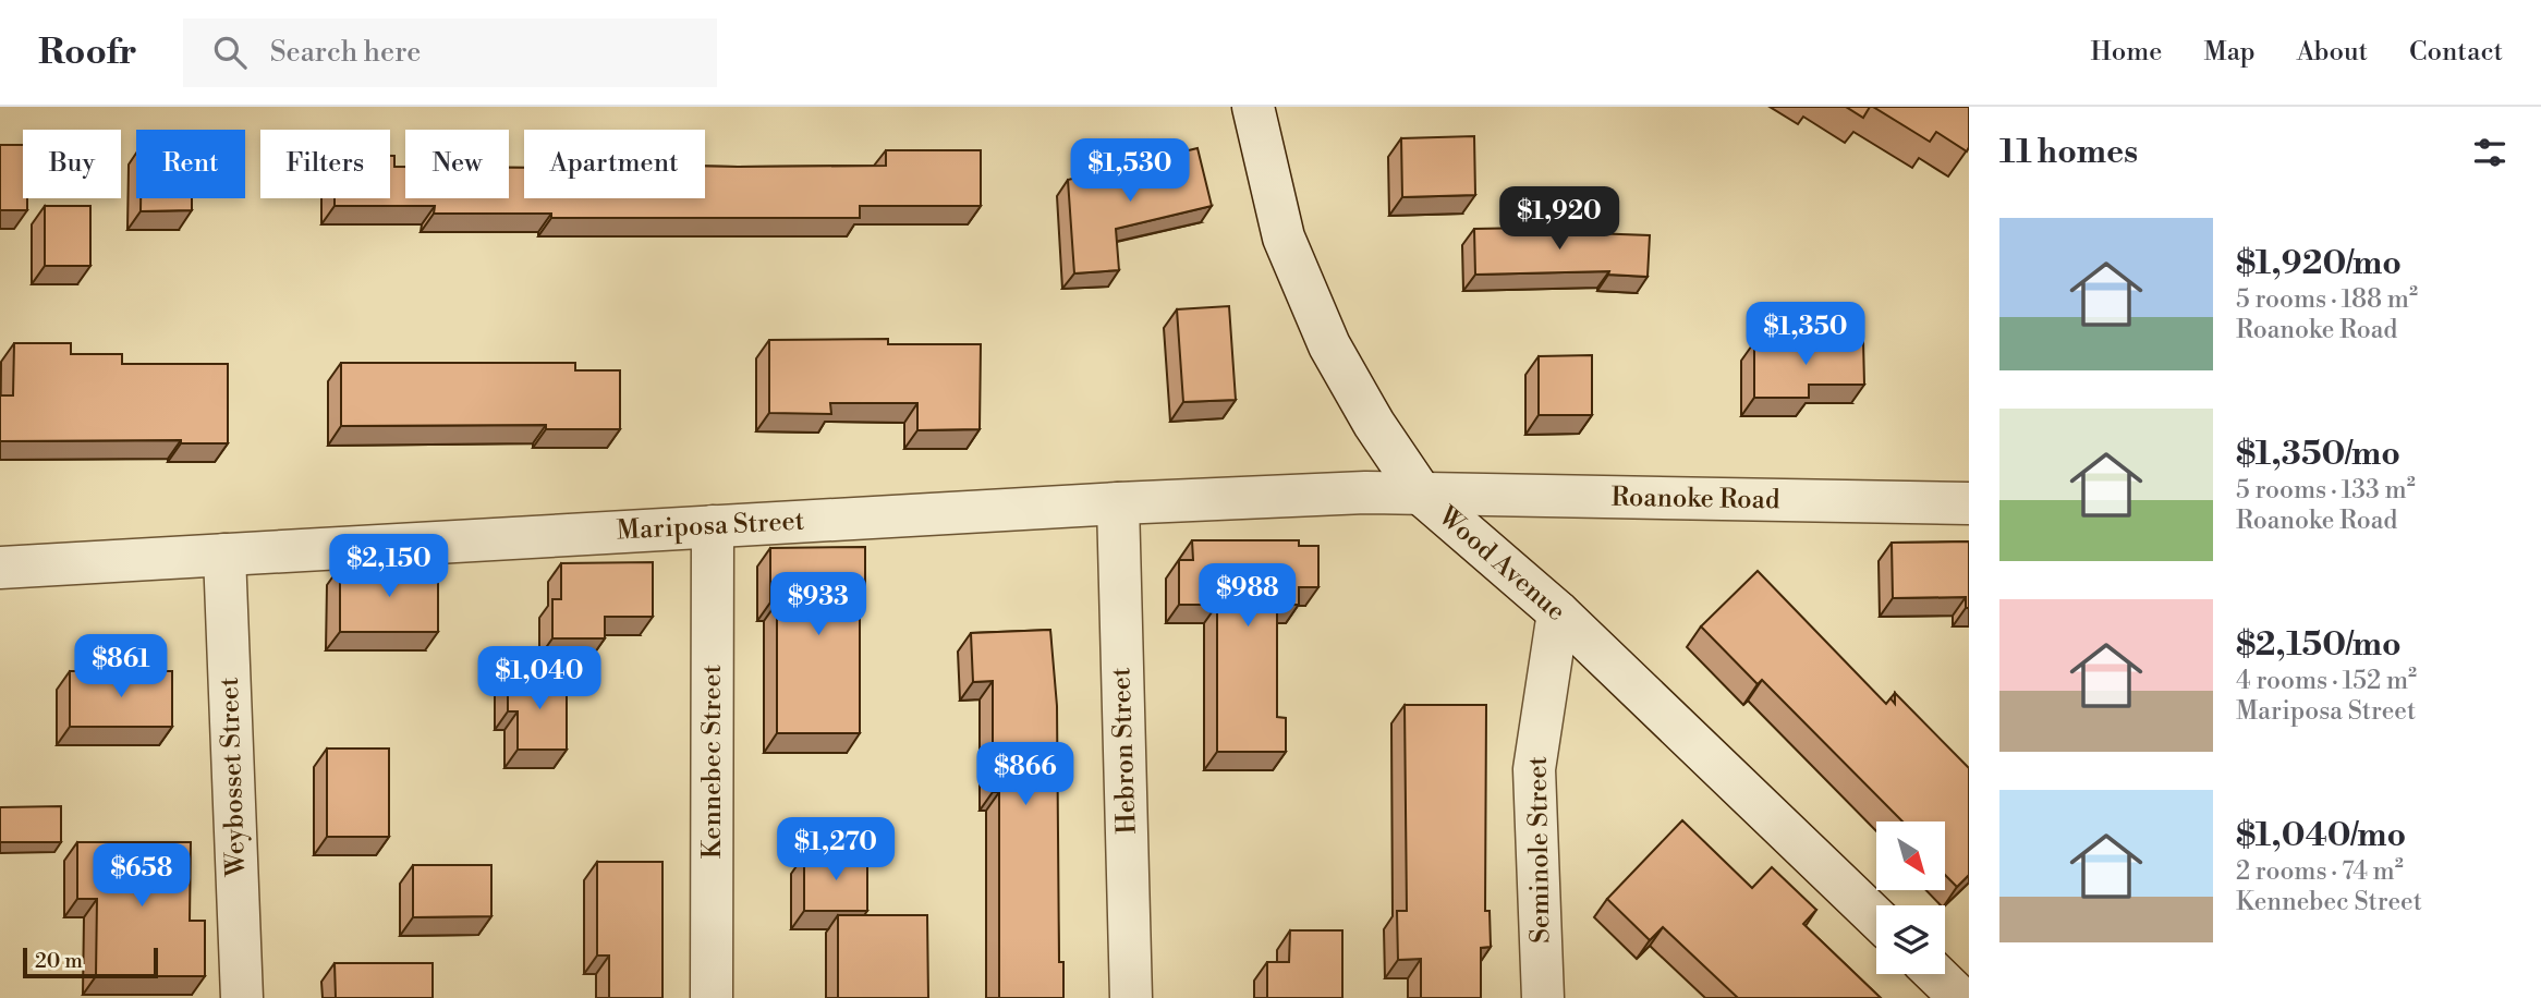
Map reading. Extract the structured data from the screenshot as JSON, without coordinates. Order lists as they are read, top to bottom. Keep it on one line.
{"streets":{"street":["Roanoke Road","Mariposa Street","Wood Avenue","Hebron Street","Kennebec Street","Weybosset Street","Seminole Street"]},"crossings":[["Roanoke Road","Mariposa Street"],["Roanoke Road","Wood Avenue"],["Mariposa Street","Wood Avenue"],["Mariposa Street","Hebron Street"],["Mariposa Street","Kennebec Street"],["Mariposa Street","Weybosset Street"],["Wood Avenue","Seminole Street"]],"scale_bar":"20 m","north":"bottom right","page":{"header":"Roofr","search":"Search here","nav":["Home","Map","About","Contact"],"heading":"11 homes","chip":["Buy","Rent","Filters","New","Apartment"],"price":["$1,530","$1,920","$1,350","$2,150","$988","$933","$861","$1,040","$866","$1,270","$658"],"list":[{"name":"$1,920/mo","note":"5 rooms · 188 m² · Roanoke Road"},{"name":"$1,350/mo","note":"5 rooms · 133 m² · Roanoke Road"},{"name":"$2,150/mo","note":"4 rooms · 152 m² · Mariposa Street"},{"name":"$1,040/mo","note":"2 rooms · 74 m² · Kennebec Street"}],"scale":"20 m"}}
